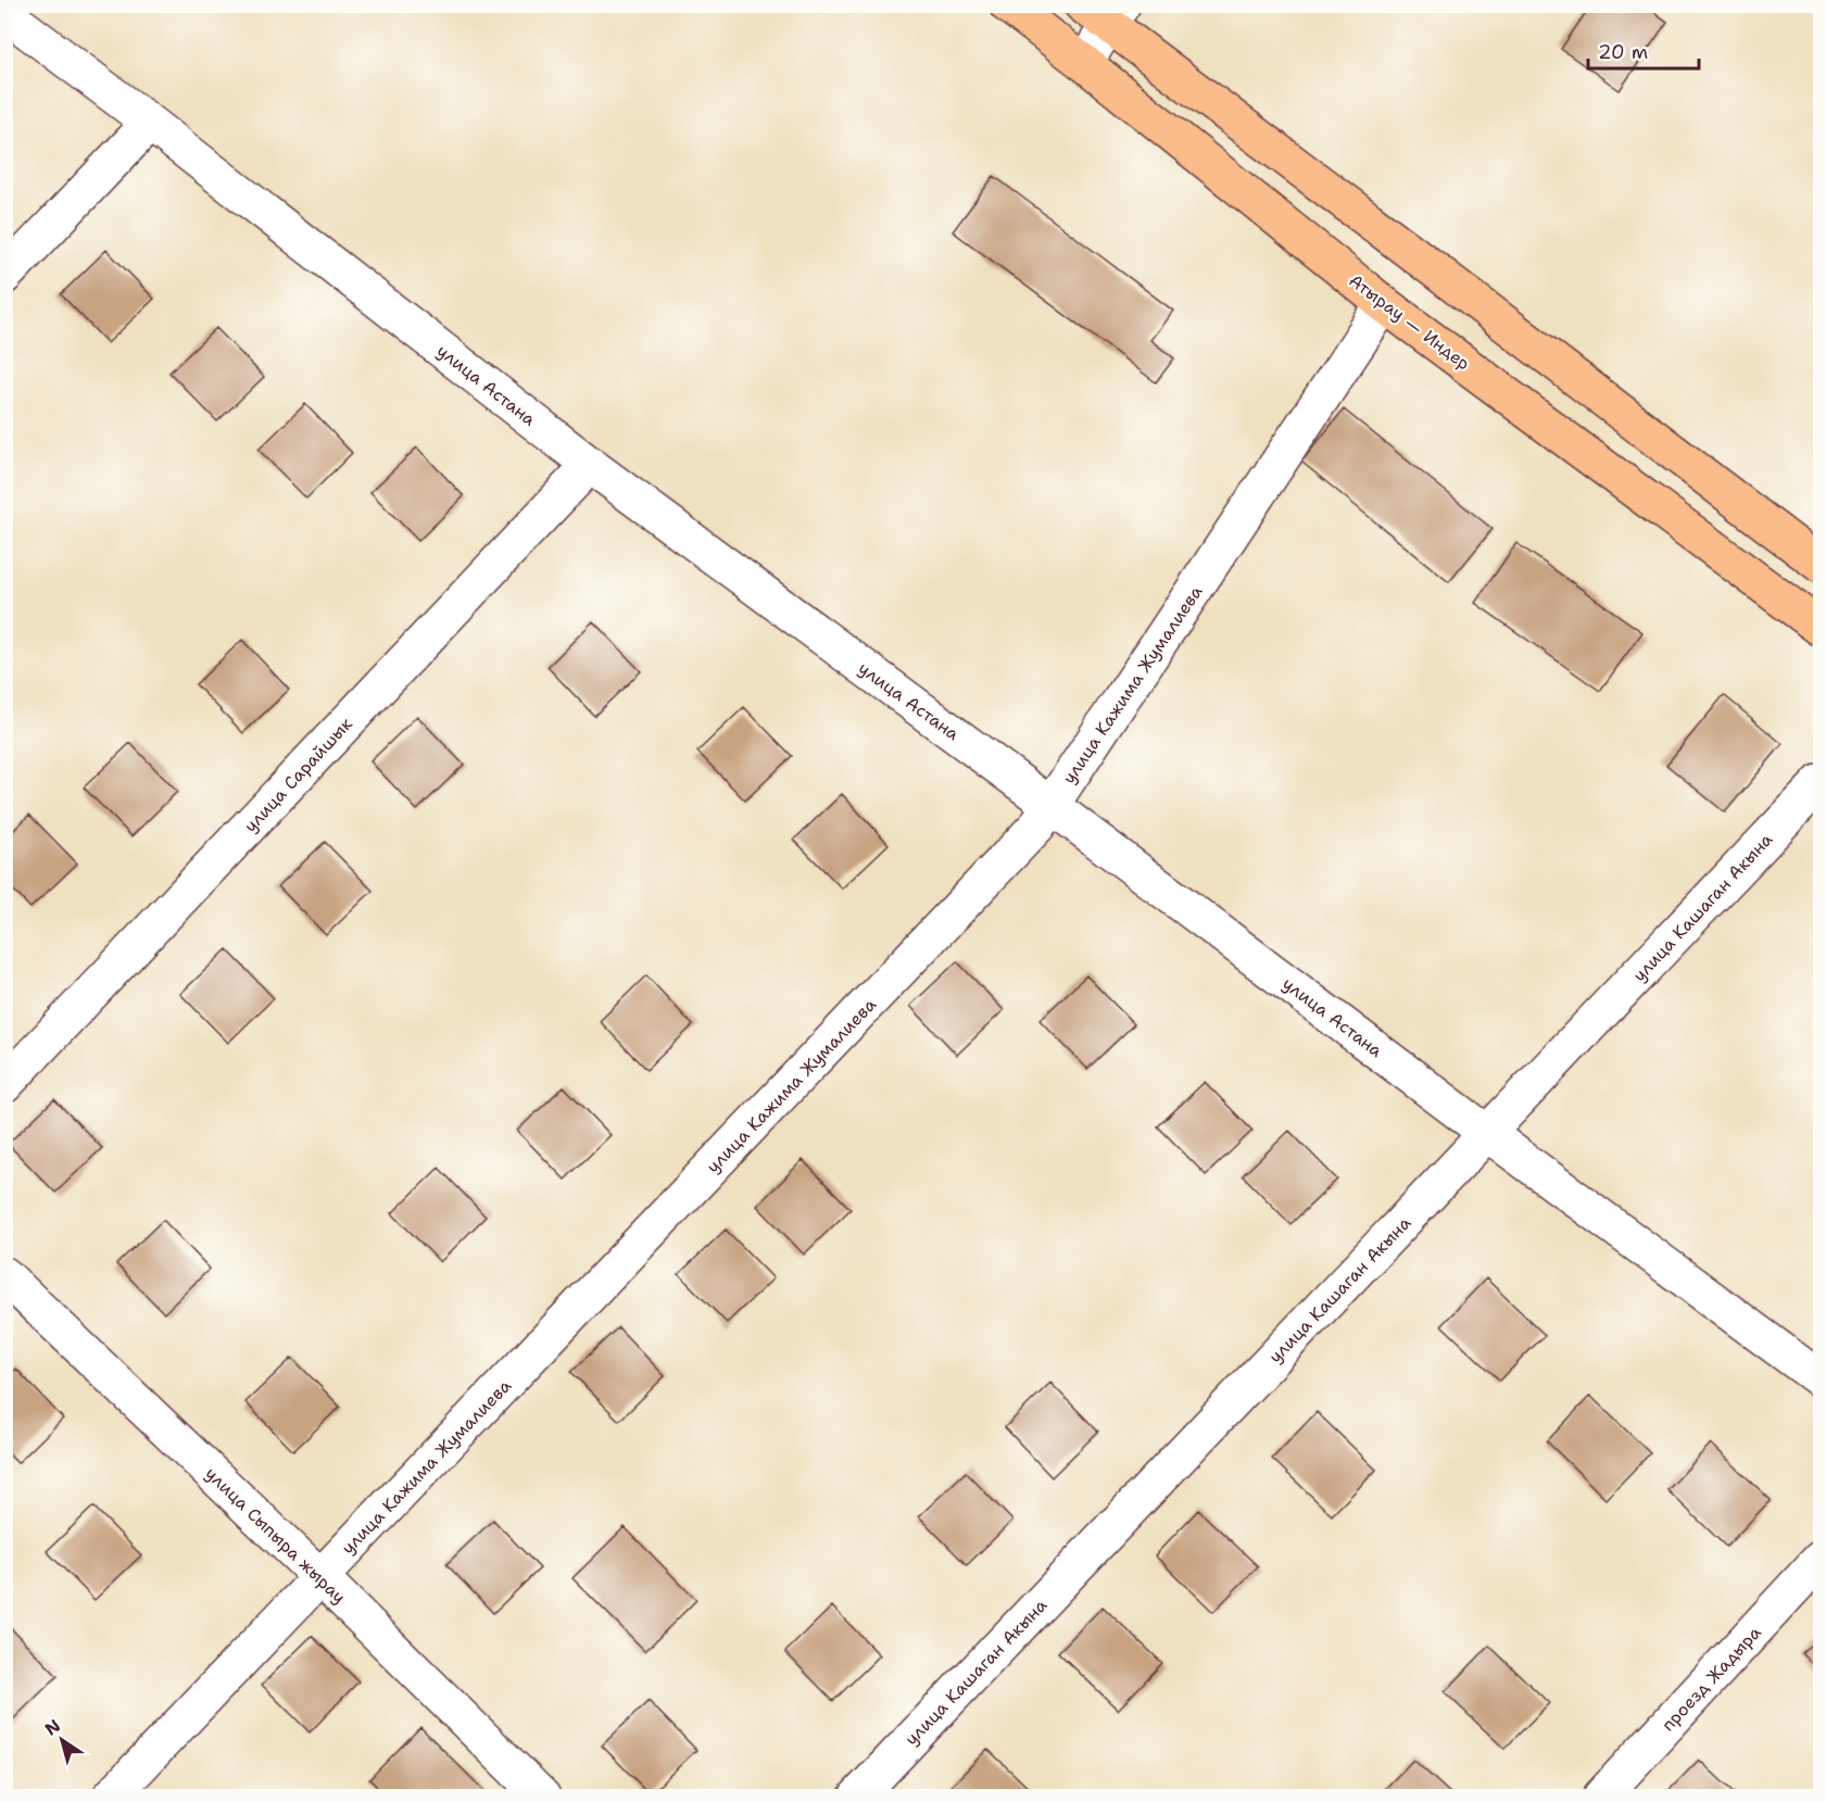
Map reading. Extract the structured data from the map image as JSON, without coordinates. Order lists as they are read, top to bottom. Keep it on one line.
{"streets":{"main road":["Атырау — Индер"],"street":["улица Астана","улица Кажима Жумалиева","улица Сарайшык","улица Кашаган Акына","улица Сыпыра жырау","проезд Жадыра"]},"crossings":[["Атырау — Индер","улица Кажима Жумалиева"],["улица Астана","улица Кажима Жумалиева"],["улица Астана","улица Сарайшык"],["улица Астана","улица Кашаган Акына"],["улица Кажима Жумалиева","улица Сыпыра жырау"]],"scale_bar":"20 m","north":"top left"}
